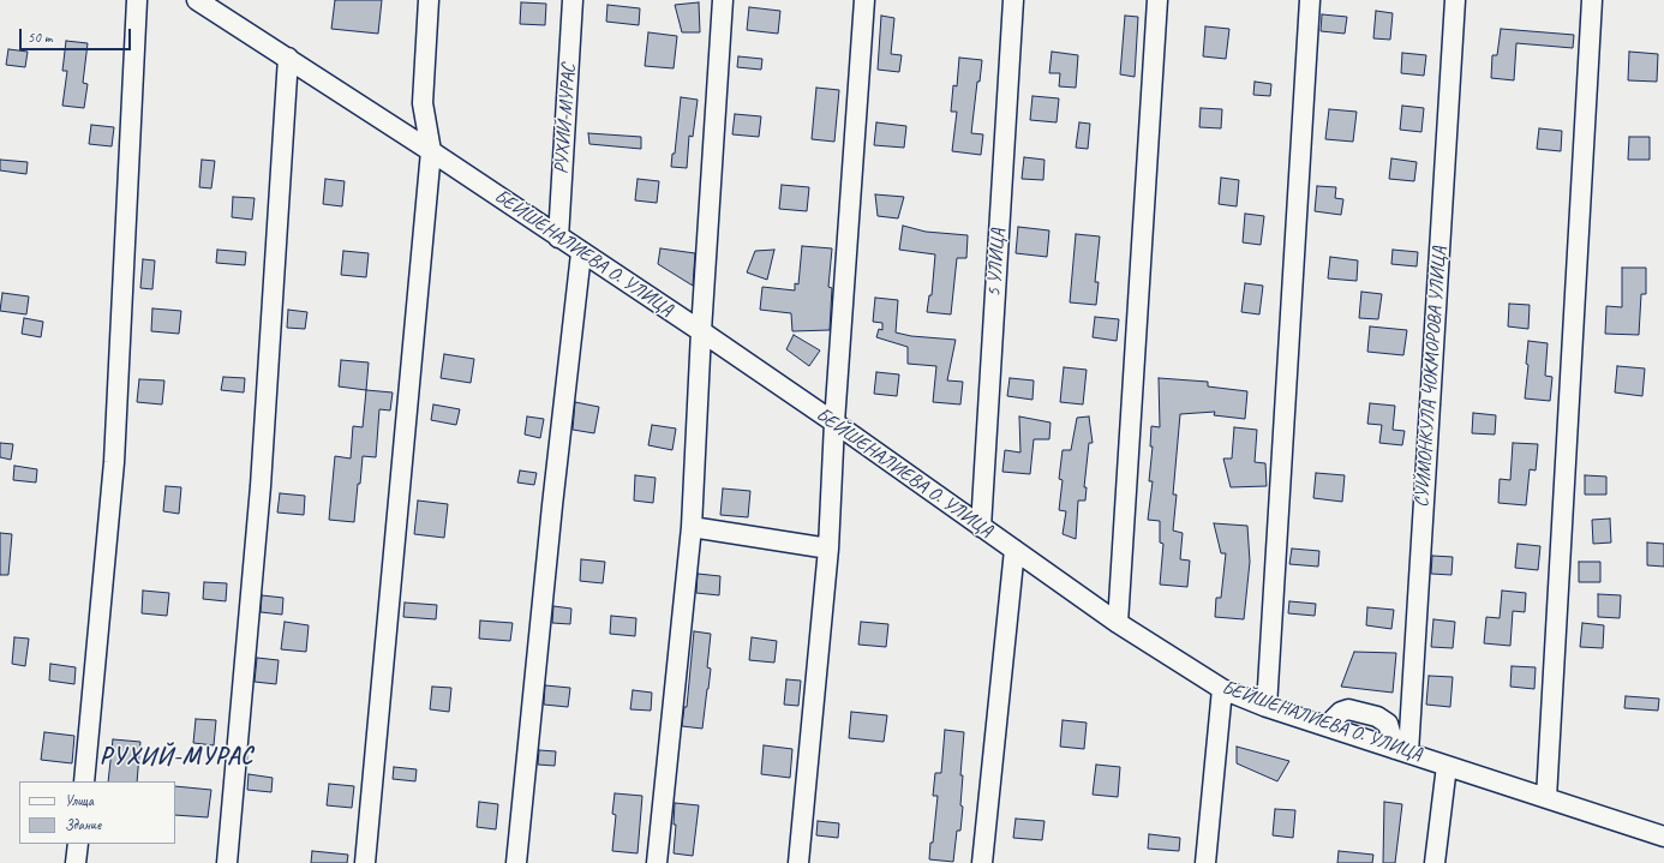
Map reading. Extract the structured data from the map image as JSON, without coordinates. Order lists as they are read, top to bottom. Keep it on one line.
{"streets":{"street":["РУХИЙ-МУРАС","БЕЙШЕНАЛИЕВА О. УЛИЦА","5 УЛИЦА","СУЙМОНКУЛА ЧОКМОРОВА УЛИЦА"]},"crossings":[["РУХИЙ-МУРАС","БЕЙШЕНАЛИЕВА О. УЛИЦА"],["БЕЙШЕНАЛИЕВА О. УЛИЦА","5 УЛИЦА"],["БЕЙШЕНАЛИЕВА О. УЛИЦА","СУЙМОНКУЛА ЧОКМОРОВА УЛИЦА"]],"districts":["РУХИЙ-МУРАС"],"legend":["Улица","Здание"],"scale_bar":"50 m"}
